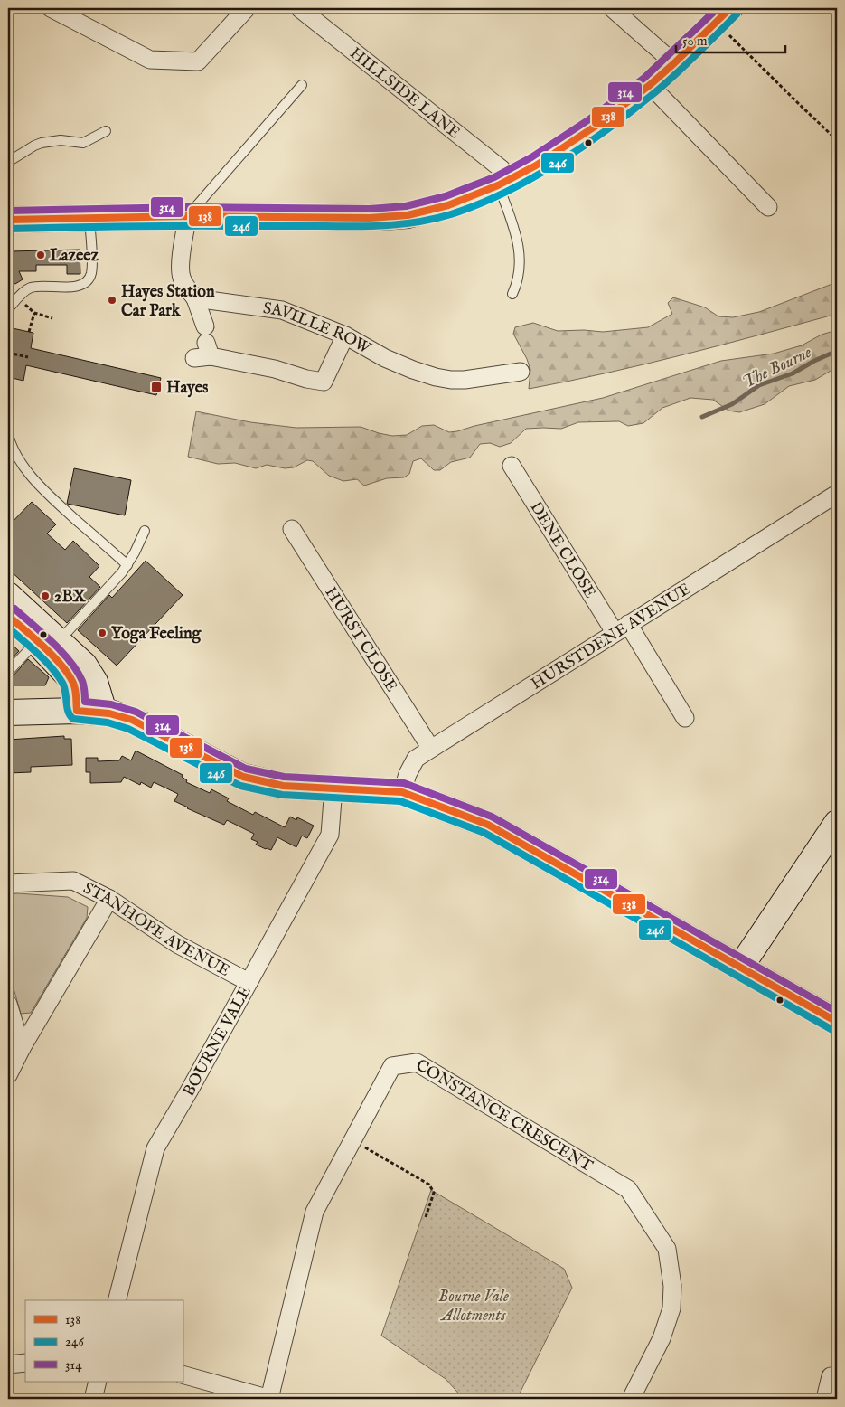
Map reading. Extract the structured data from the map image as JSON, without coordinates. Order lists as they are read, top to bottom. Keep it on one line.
{"streets":{"street":["HILLSIDE LANE","SAVILLE ROW","DENE CLOSE","HURSTDENE AVENUE","HURST CLOSE","STANHOPE AVENUE","BOURNE VALE","CONSTANCE CRESCENT"]},"crossings":[["DENE CLOSE","HURSTDENE AVENUE"],["HURSTDENE AVENUE","HURST CLOSE"],["STANHOPE AVENUE","BOURNE VALE"]],"water":["The Bourne"],"parks":["Bourne Vale Allotments"],"places":{"other":["Lazeez","Hayes Station Car Park","2BX","Yoga Feeling"],"transit":["Hayes"]},"lines":["transit line 138","transit line 314","transit line 246"],"legend":["138","246","314"],"scale_bar":"50 m"}
